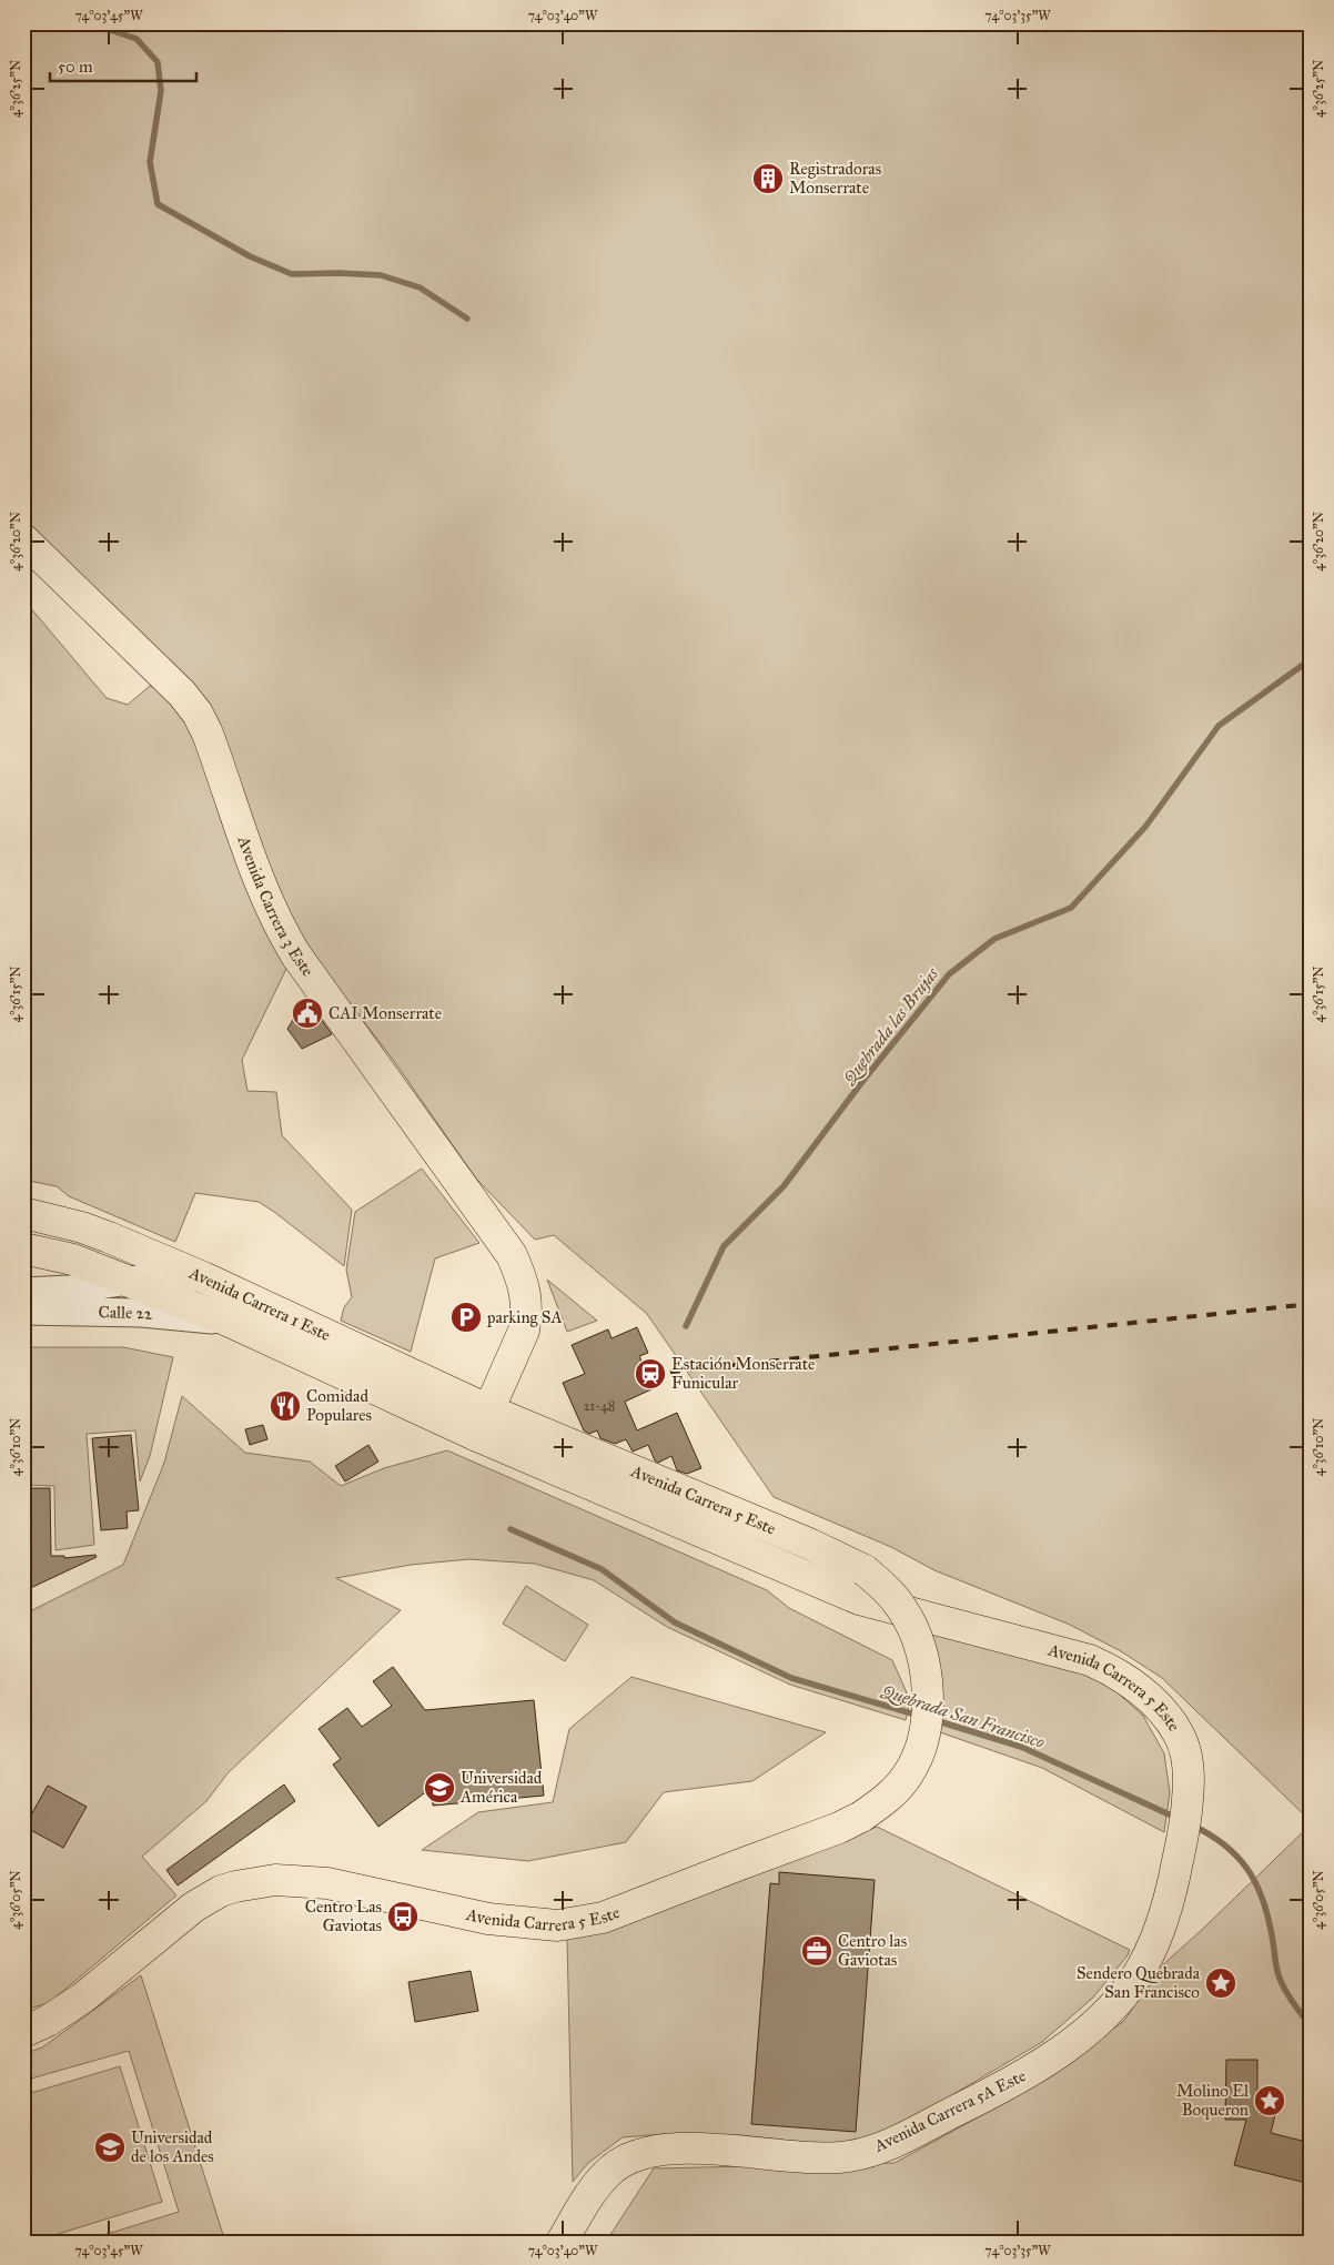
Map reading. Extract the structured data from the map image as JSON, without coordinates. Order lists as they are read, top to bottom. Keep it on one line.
{"streets":{"main road":["Avenida Carrera 3 Este","Avenida Carrera 1 Este","Avenida Carrera 5 Este","Avenida Carrera 5A Este"],"street":["Calle 22"]},"crossings":[["Avenida Carrera 3 Este","Avenida Carrera 1 Este"],["Avenida Carrera 3 Este","Avenida Carrera 5 Este"],["Avenida Carrera 1 Este","Calle 22"],["Avenida Carrera 1 Este","Avenida Carrera 5 Este"],["Avenida Carrera 5 Este","Avenida Carrera 5A Este"]],"water":["Quebrada las Brujas","Quebrada San Francisco"],"places":{"building":["Registradoras Monserrate"],"public building":["CAI Monserrate"],"parking":["parking SA"],"station":["Estación Monserrate Funicular"],"restaurant":["Comidad Populares"],"school or university":["Universidad América","Universidad de los Andes"],"bus stop":["Centro Las Gaviotas"],"office":["Centro las Gaviotas"],"place":["Sendero Quebrada San Francisco","Molino El Boqueron"]},"house_numbers":["21-48"],"scale_bar":"50 m","coordinates":["74°03'45\"W","74°03'40\"W","74°03'35\"W","4°36'25\"N","4°36'20\"N","4°36'15\"N","4°36'10\"N","4°36'05\"N"]}
